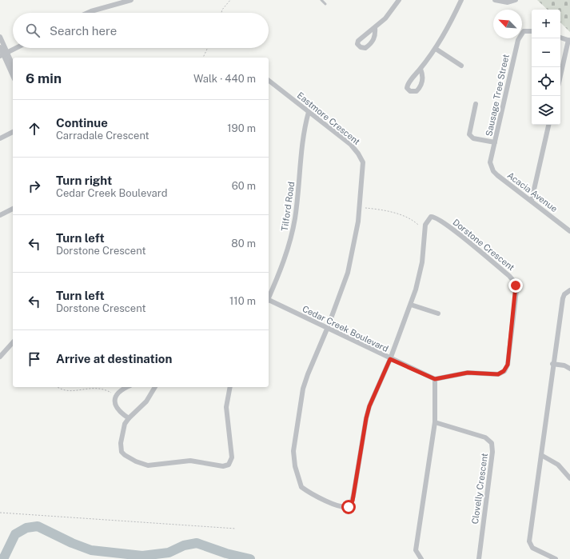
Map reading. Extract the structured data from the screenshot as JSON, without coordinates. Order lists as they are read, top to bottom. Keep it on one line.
{"streets":{"street":["Sausage Tree Street","Eastmore Crescent","Acacia Avenue","Tilford Road","Dorstone Crescent","Cedar Creek Boulevard","Clovelly Crescent"]},"crossings":[["Sausage Tree Street","Acacia Avenue"],["Eastmore Crescent","Tilford Road"],["Eastmore Crescent","Dorstone Crescent"],["Eastmore Crescent","Cedar Creek Boulevard"],["Dorstone Crescent","Cedar Creek Boulevard"]],"north":"top left","page":{"map_buttons":["+","−"],"search":"Search here","heading":["6 min","Walk · 440 m"],"list":[["Continue","Carradale Crescent","190 m"],["Turn right","Cedar Creek Boulevard","60 m"],["Turn left","Dorstone Crescent","80 m"],["Turn left","Dorstone Crescent","110 m"],"Arrive at destination"]}}
